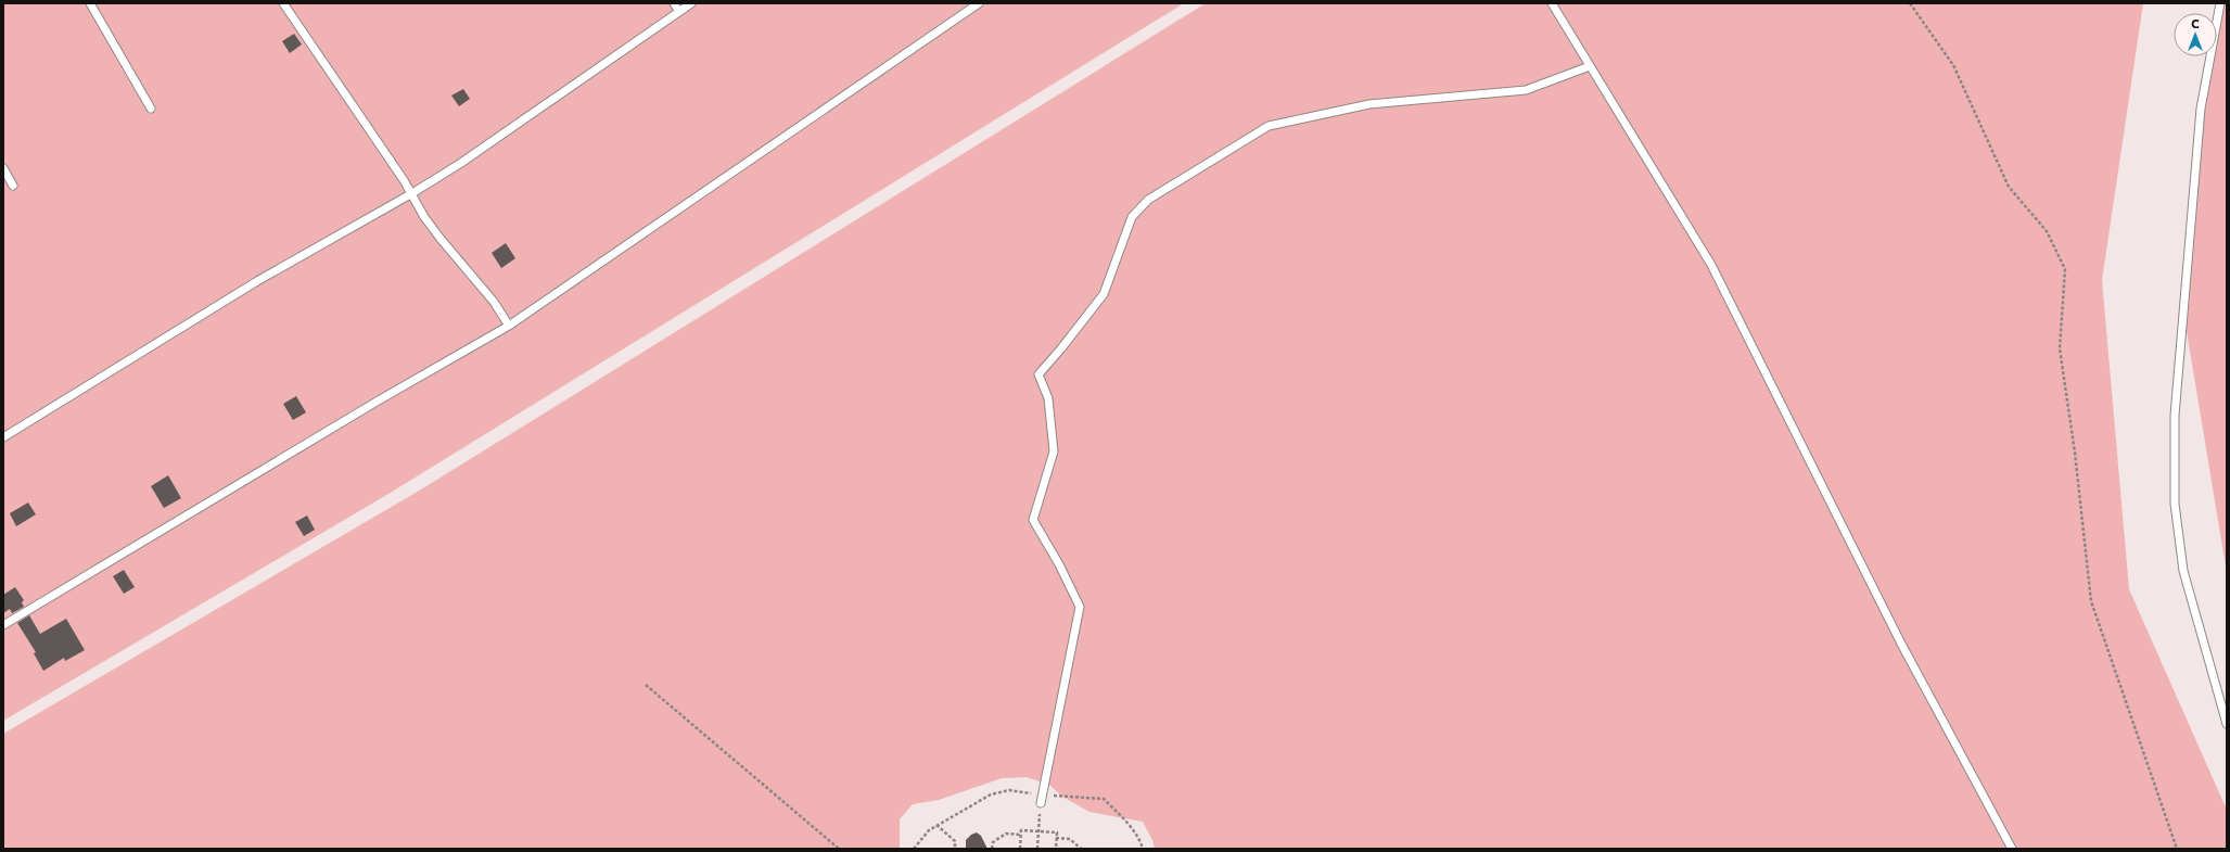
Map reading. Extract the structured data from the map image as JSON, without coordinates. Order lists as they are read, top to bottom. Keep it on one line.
{"north":"top"}
